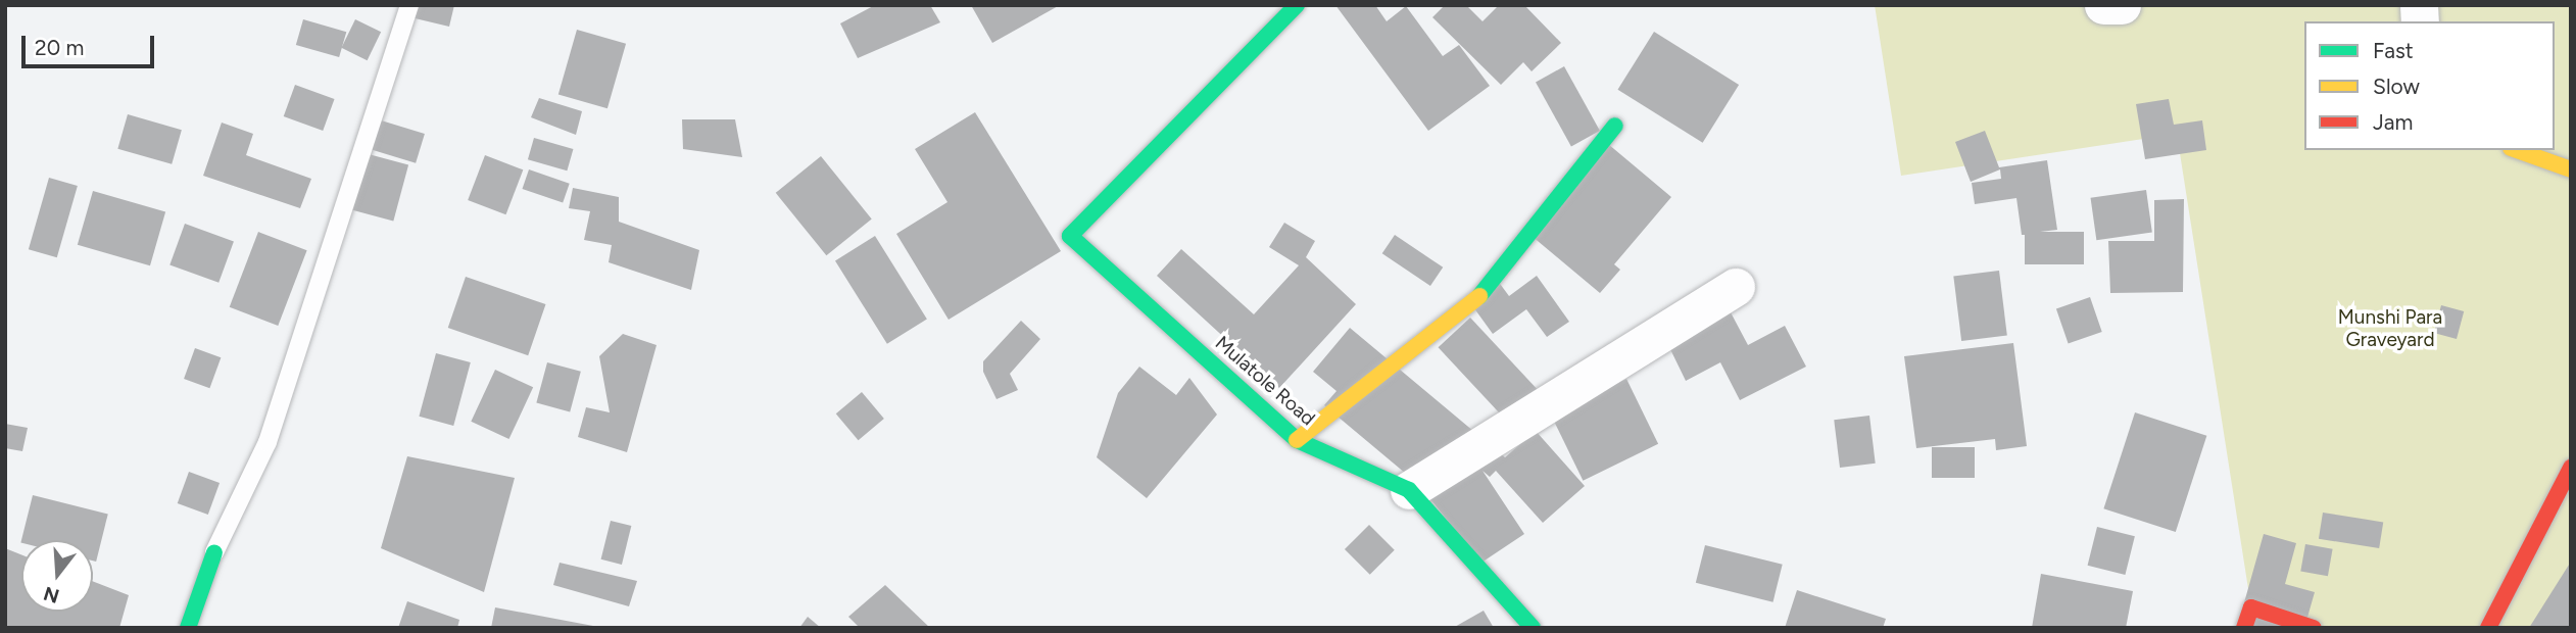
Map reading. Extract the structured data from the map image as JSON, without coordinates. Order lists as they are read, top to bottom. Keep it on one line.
{"streets":{"street":["Mulatole Road"]},"parks":["Munshi Para Graveyard"],"legend":["Fast","Slow","Jam"],"scale_bar":"20 m","north":"bottom"}
